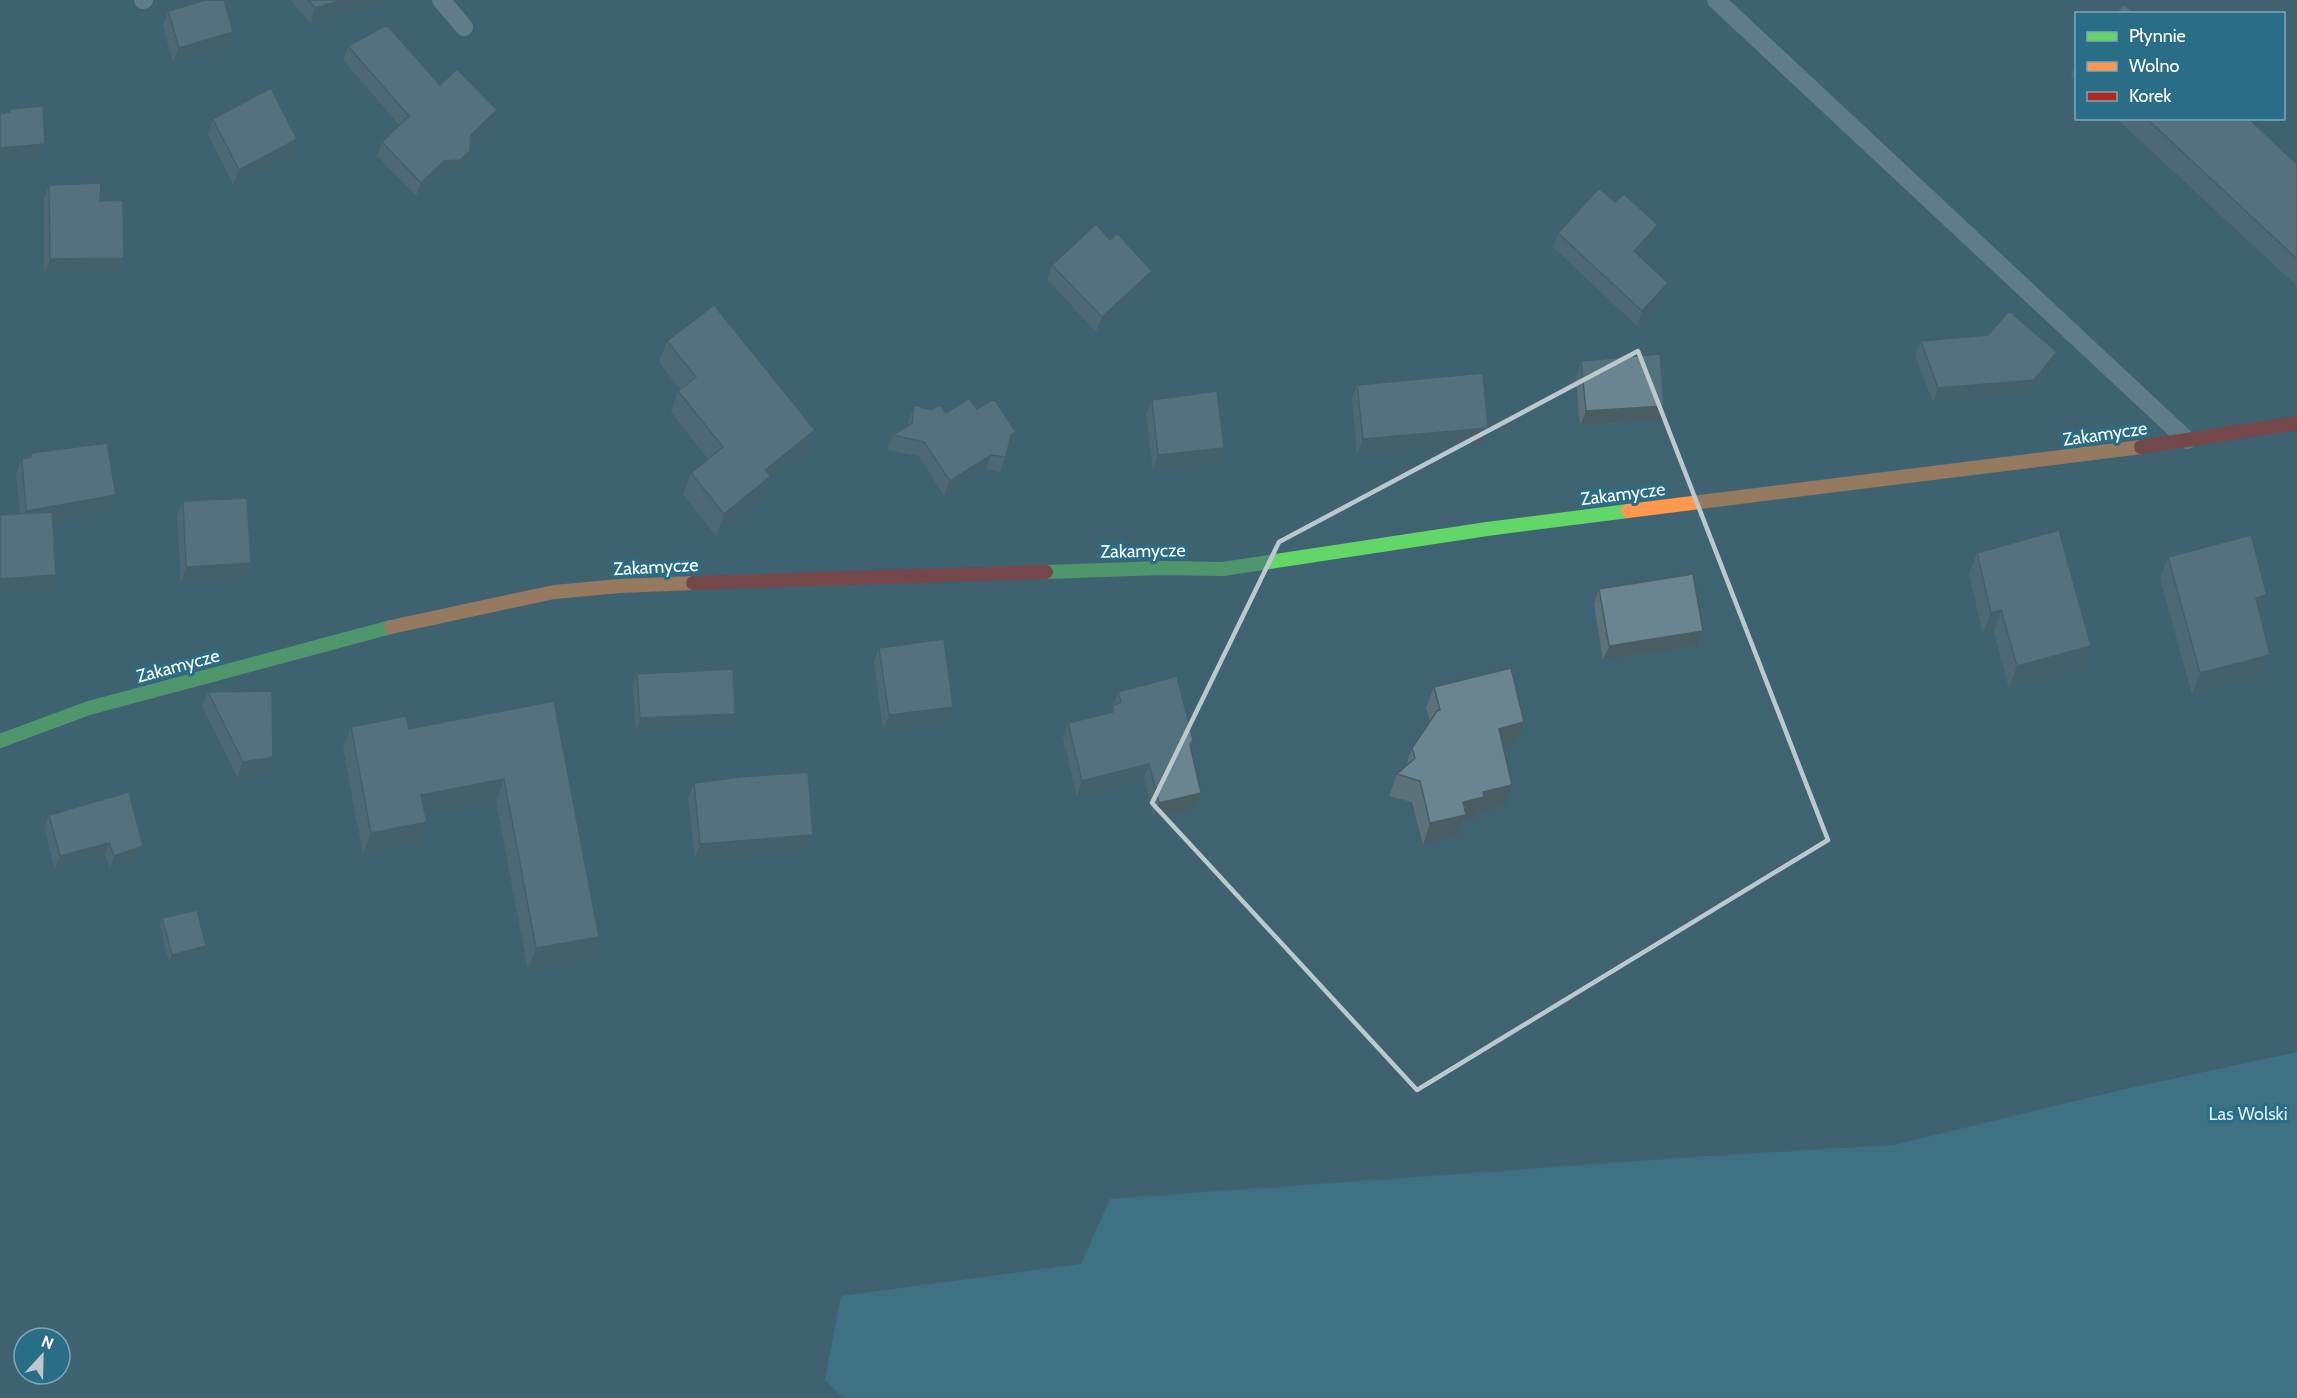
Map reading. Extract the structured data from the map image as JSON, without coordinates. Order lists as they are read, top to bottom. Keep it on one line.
{"streets":{"street":["Zakamycze"]},"parks":["Las Wolski"],"legend":["Płynnie","Wolno","Korek"],"north":"top"}
